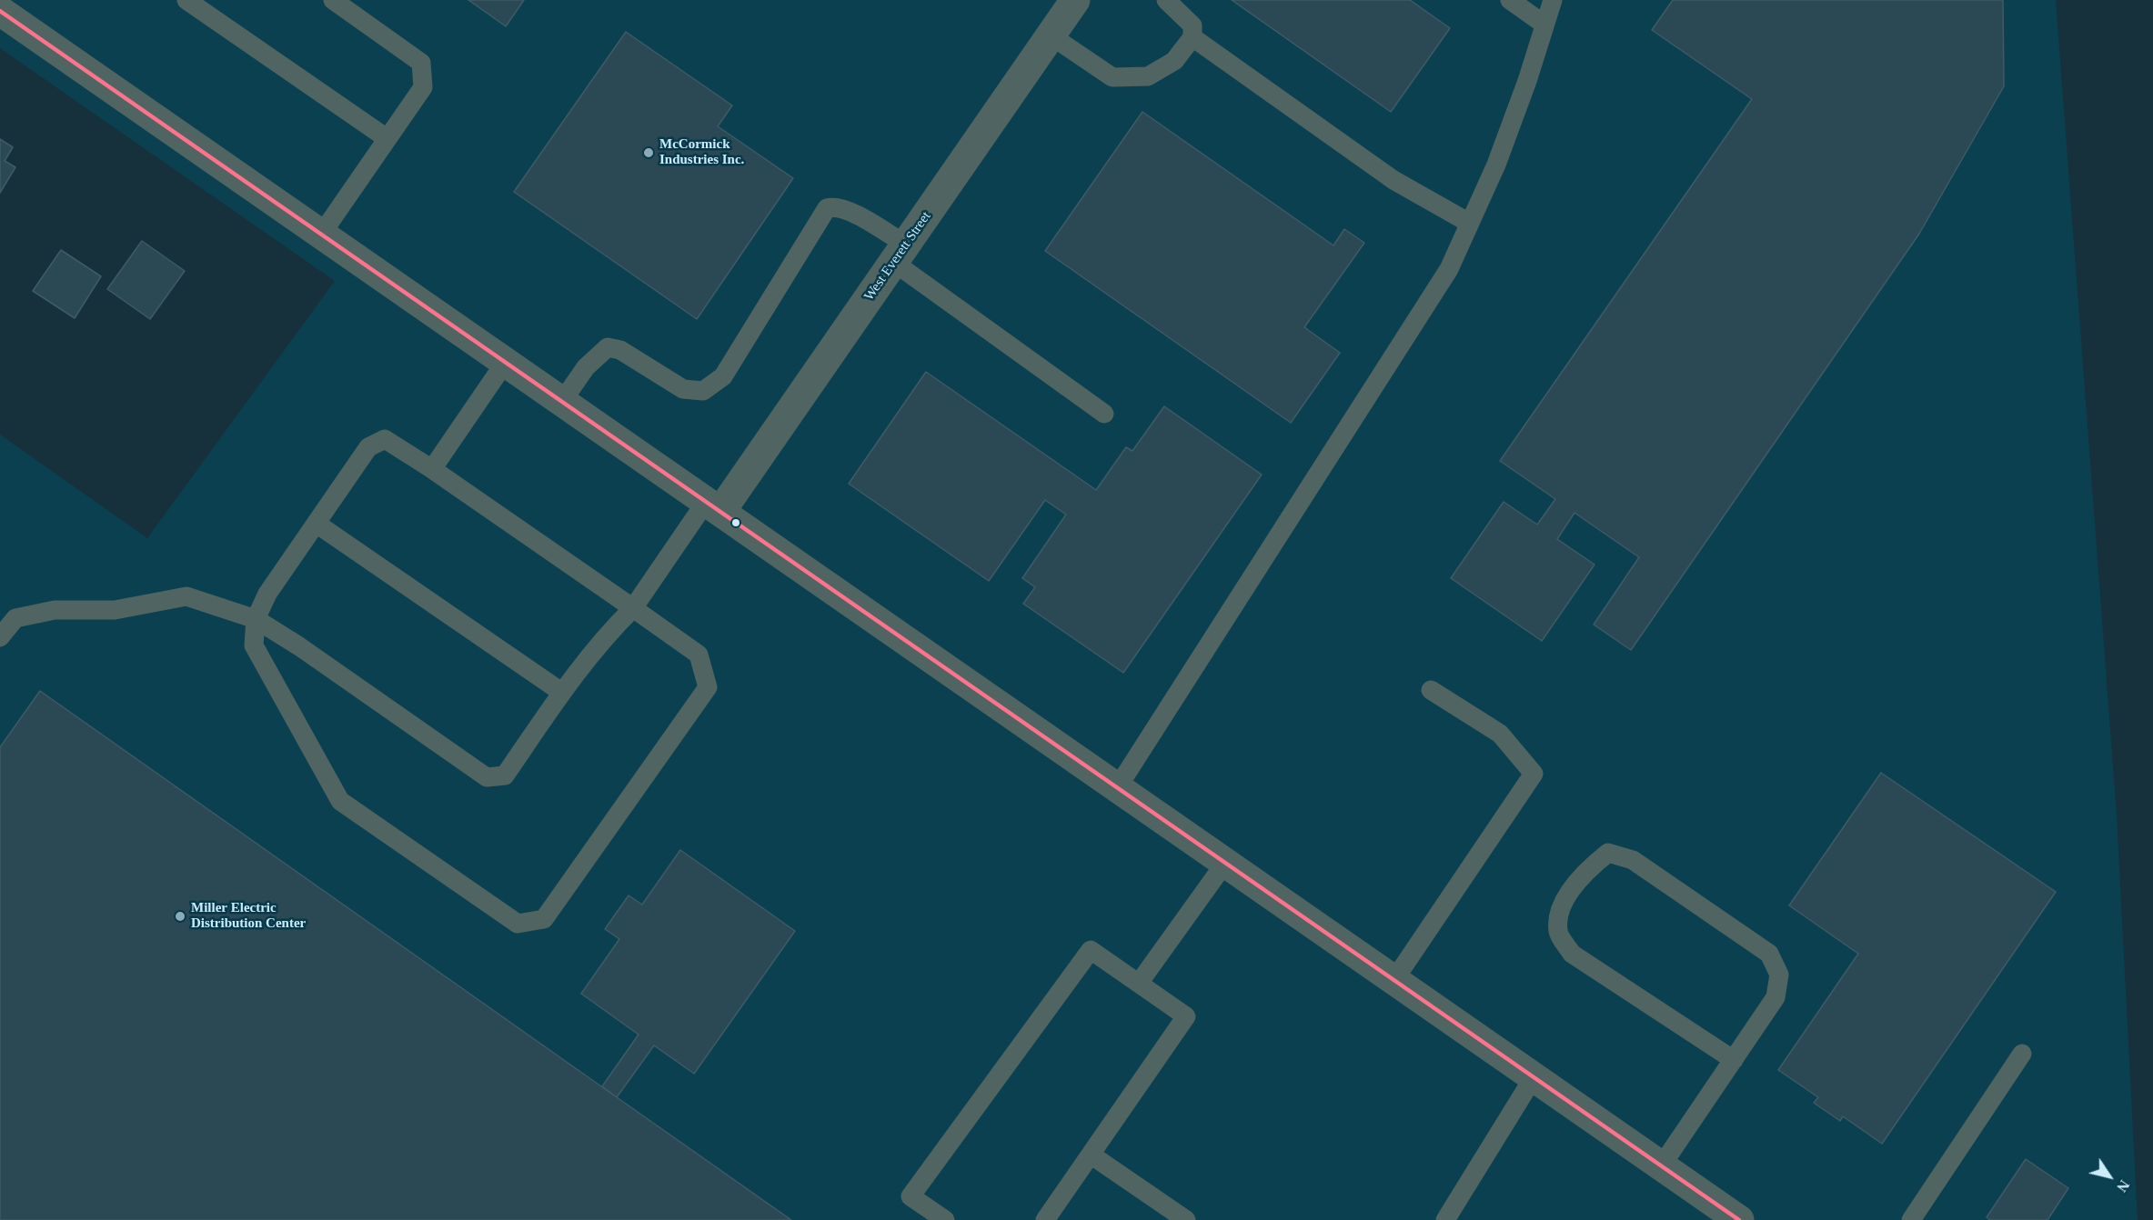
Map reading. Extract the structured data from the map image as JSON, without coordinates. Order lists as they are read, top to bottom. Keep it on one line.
{"streets":{"street":["West Everett Street"]},"places":["McCormick Industries Inc.","Miller Electric Distribution Center"],"north":"bottom right"}
